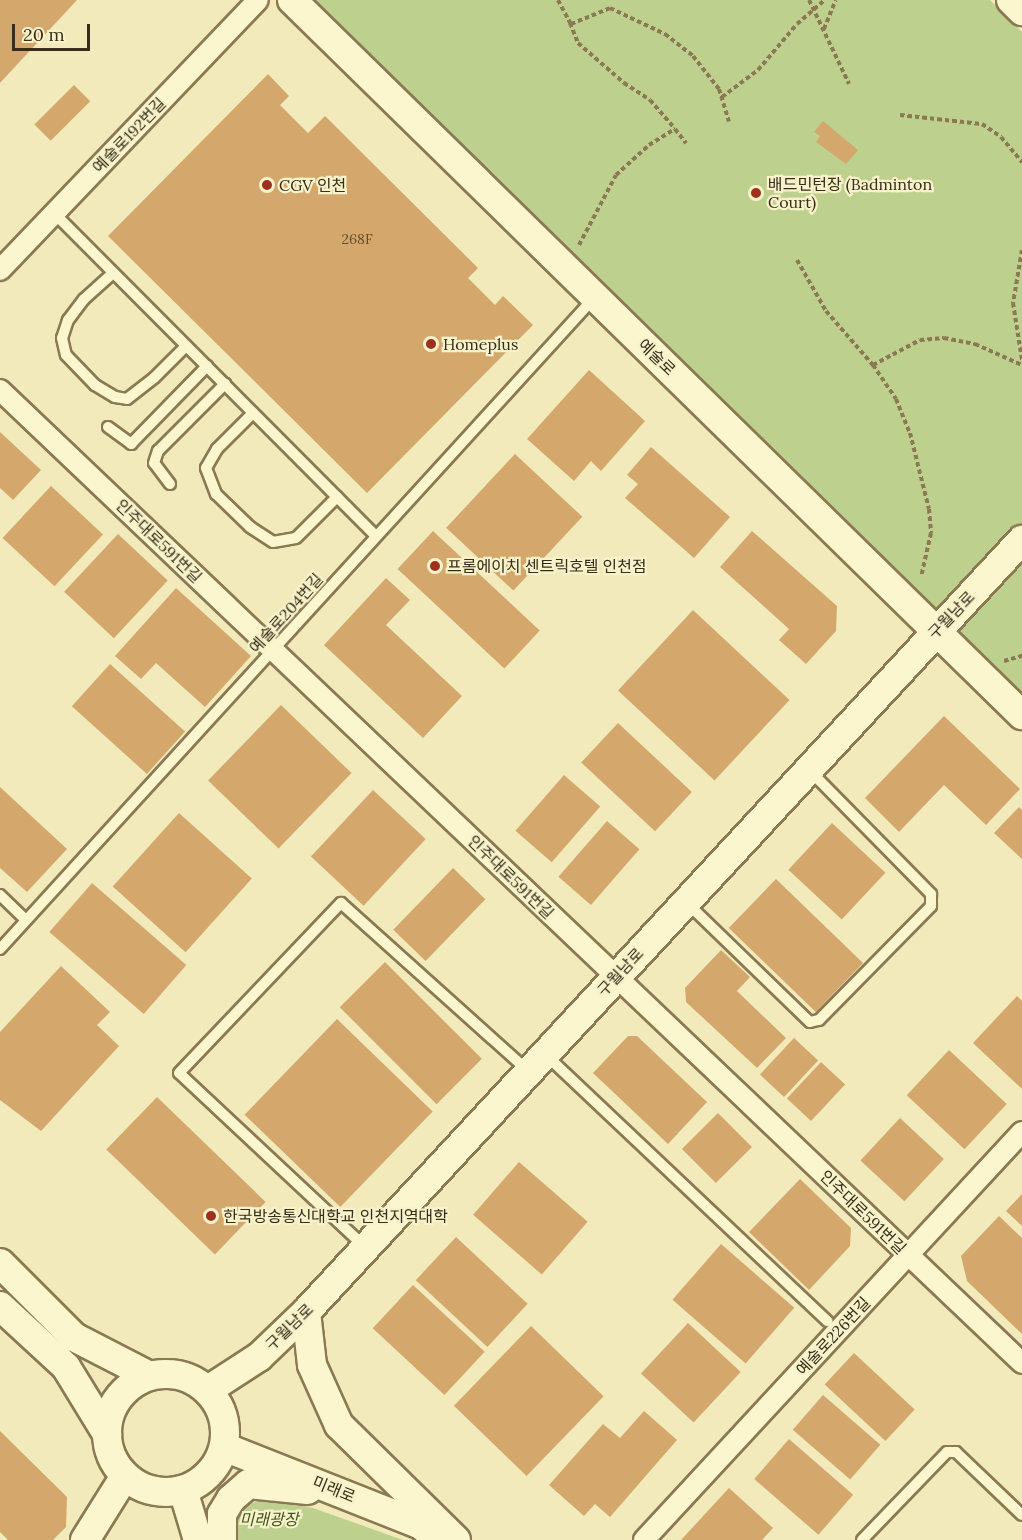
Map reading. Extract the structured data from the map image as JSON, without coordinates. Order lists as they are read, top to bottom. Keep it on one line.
{"streets":{"street":["예술로192번길","예술로","인주대로591번길","구월남로","예술로226번길","미래로"],"lane":["예술로204번길"]},"crossings":[["예술로","예술로204번길"],["예술로","구월남로"],["인주대로591번길","예술로204번길"],["인주대로591번길","구월남로"],["인주대로591번길","예술로226번길"],["구월남로","미래로"]],"parks":["미래광장"],"places":["CGV 인천","배드민턴장 (Badminton Court)","Homeplus","프롬에이치 센트릭호텔 인천점","한국방송통신대학교 인천지역대학"],"house_numbers":["268F"],"scale_bar":"20 m"}
